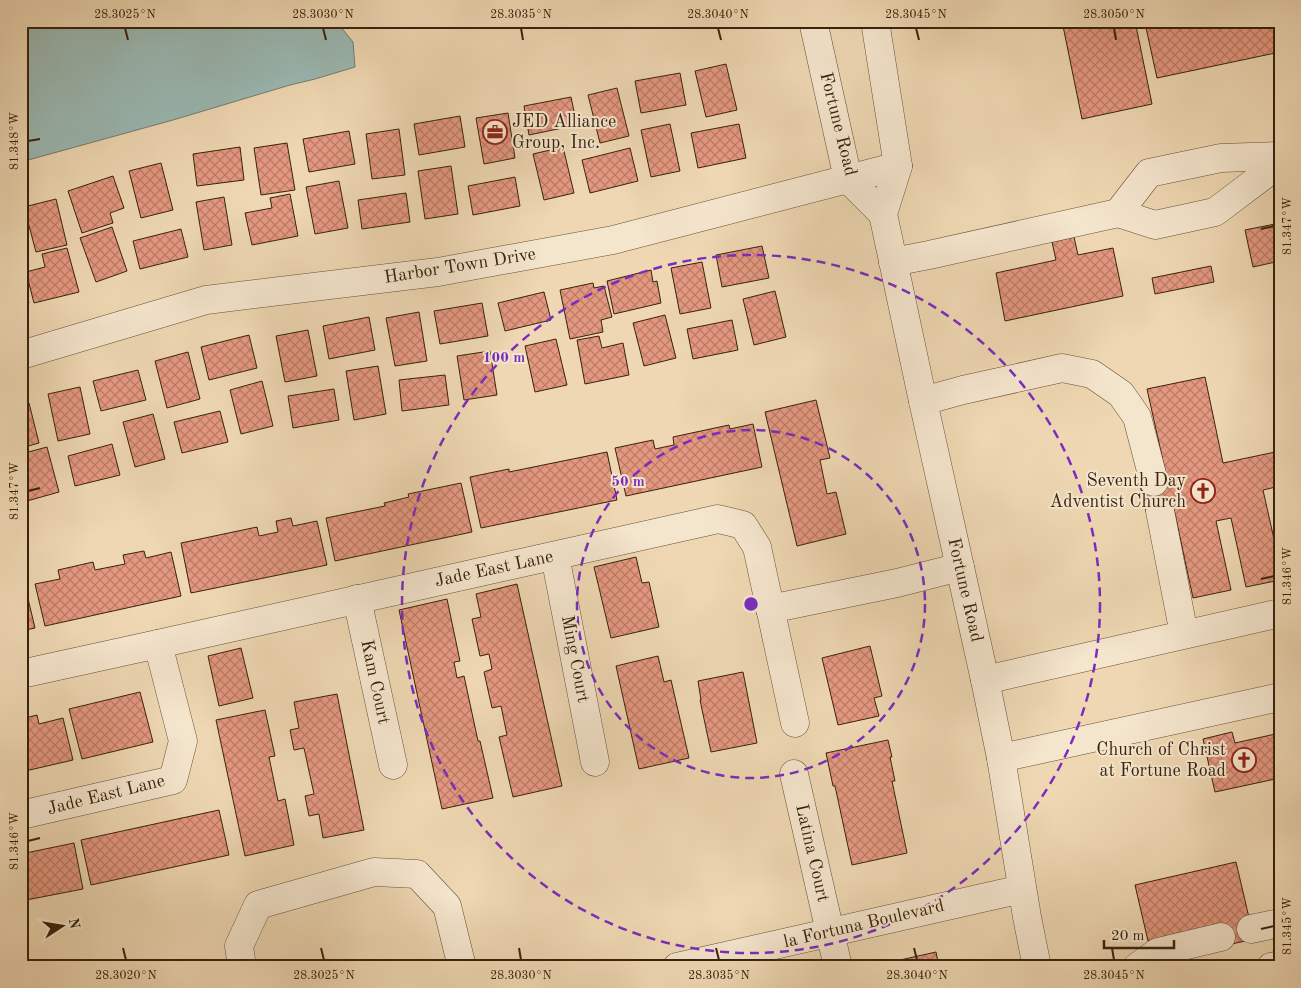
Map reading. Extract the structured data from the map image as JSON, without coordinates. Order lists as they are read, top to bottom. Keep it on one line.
{"streets":{"street":["Fortune Road","Harbor Town Drive","Jade East Lane","Ming Court","Kam Court","Latina Court","la Fortuna Boulevard"]},"crossings":[["Fortune Road","Harbor Town Drive"],["Fortune Road","la Fortuna Boulevard"],["Jade East Lane","Ming Court"],["Jade East Lane","Kam Court"],["Latina Court","la Fortuna Boulevard"]],"places":{"office":["JED Alliance Group, Inc."],"church":["Seventh Day Adventist Church","Church of Christ at Fortune Road"]},"scale_bar":"20 m","north":"right","coordinates":["28.3025°N","28.3030°N","28.3035°N","28.3040°N","28.3045°N","28.3050°N","81.348°W","81.347°W","81.346°W","81.345°W","28.3020°N"],"rings":["100 m","50 m"]}
